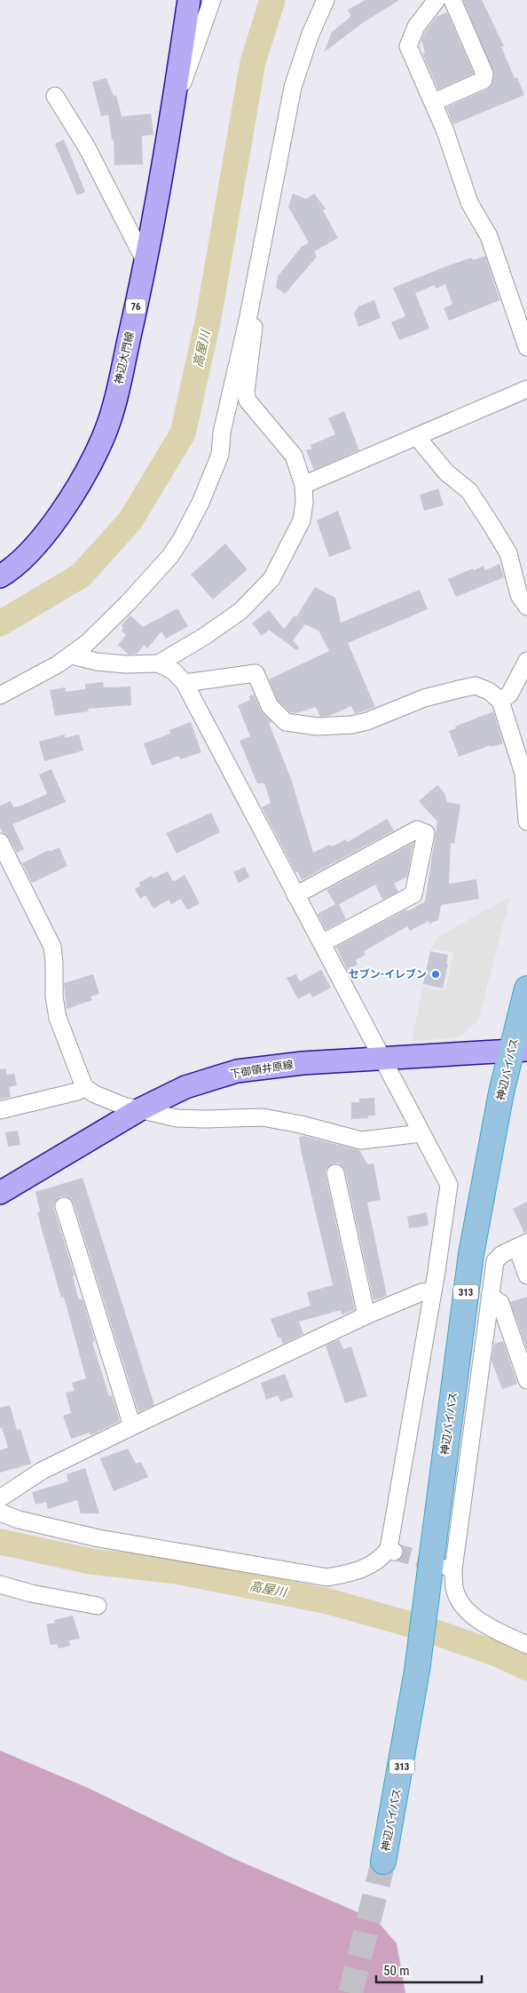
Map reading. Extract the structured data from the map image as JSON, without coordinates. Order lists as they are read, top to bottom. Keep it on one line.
{"streets":{"highway":["神辺バイパス","313"],"main road":["76","神辺大門線","下御領井原線"]},"crossings":[["下御領井原線","神辺バイパス"]],"water":["高屋川"],"places":["セブン-イレブン"],"scale_bar":"50 m"}
